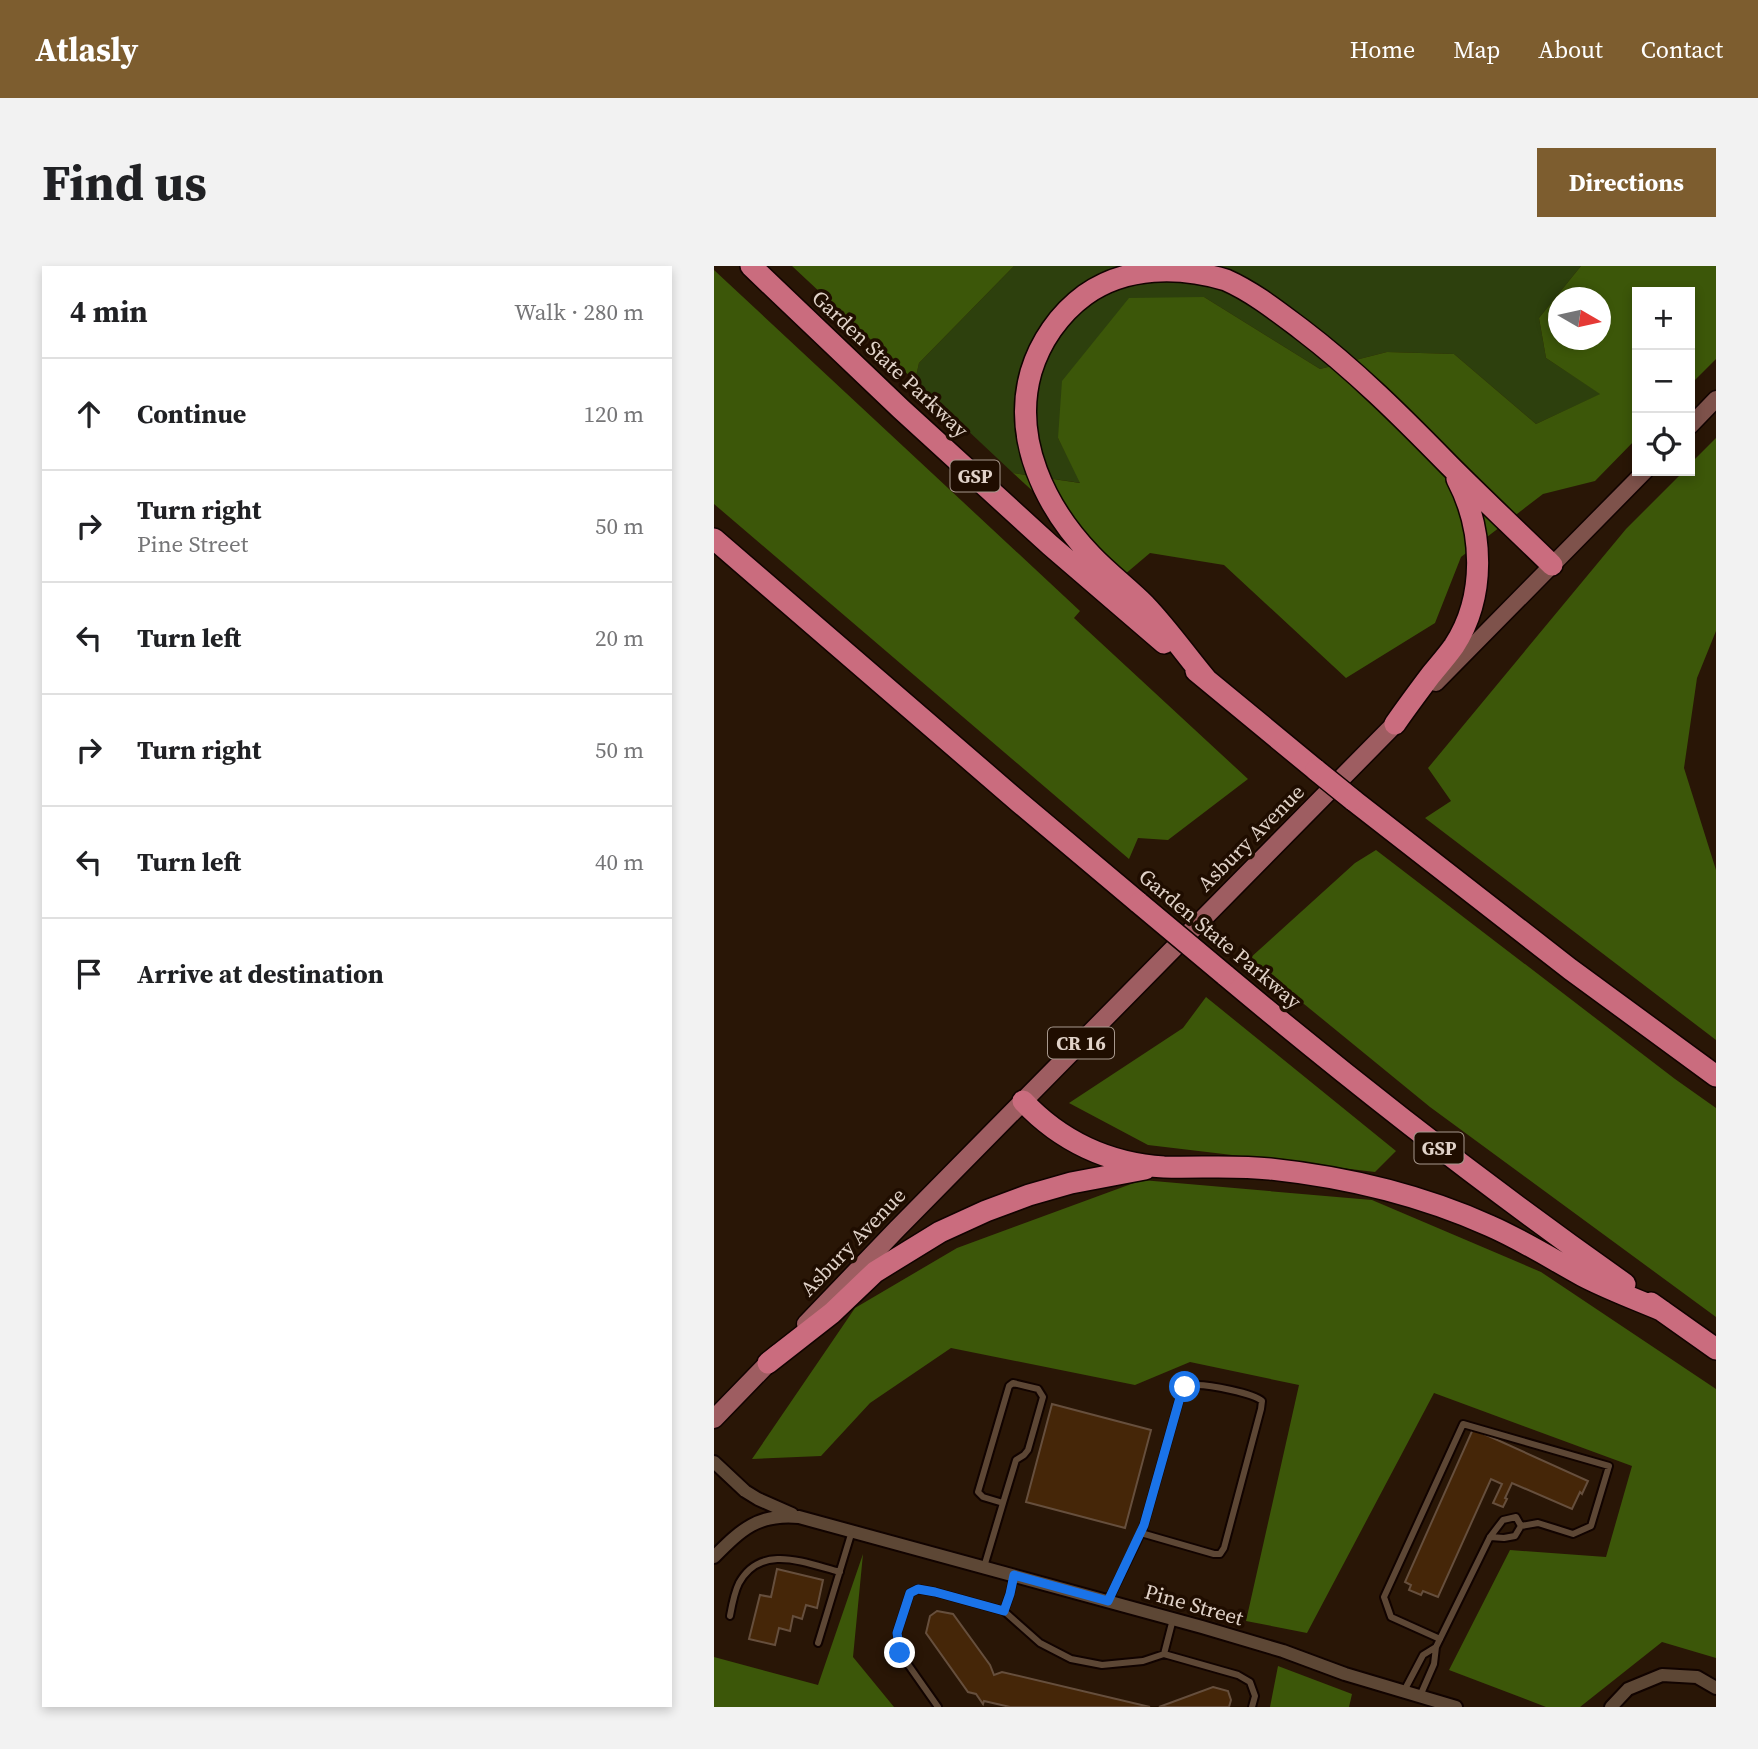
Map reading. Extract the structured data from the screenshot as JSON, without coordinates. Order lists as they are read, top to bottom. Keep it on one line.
{"streets":{"highway":["Garden State Parkway","GSP"],"main road":["Asbury Avenue","CR 16"],"street":["Pine Street"]},"north":"right","page":{"header":"Atlasly","nav":["Home","Map","About","Contact"],"buttons":"Directions","title":"Find us","heading":["4 min","Walk · 280 m"],"map_buttons":["+","−"],"list":[["Continue","120 m"],["Turn right","Pine Street","50 m"],["Turn left","20 m"],["Turn right","50 m"],["Turn left","40 m"],"Arrive at destination"]}}
